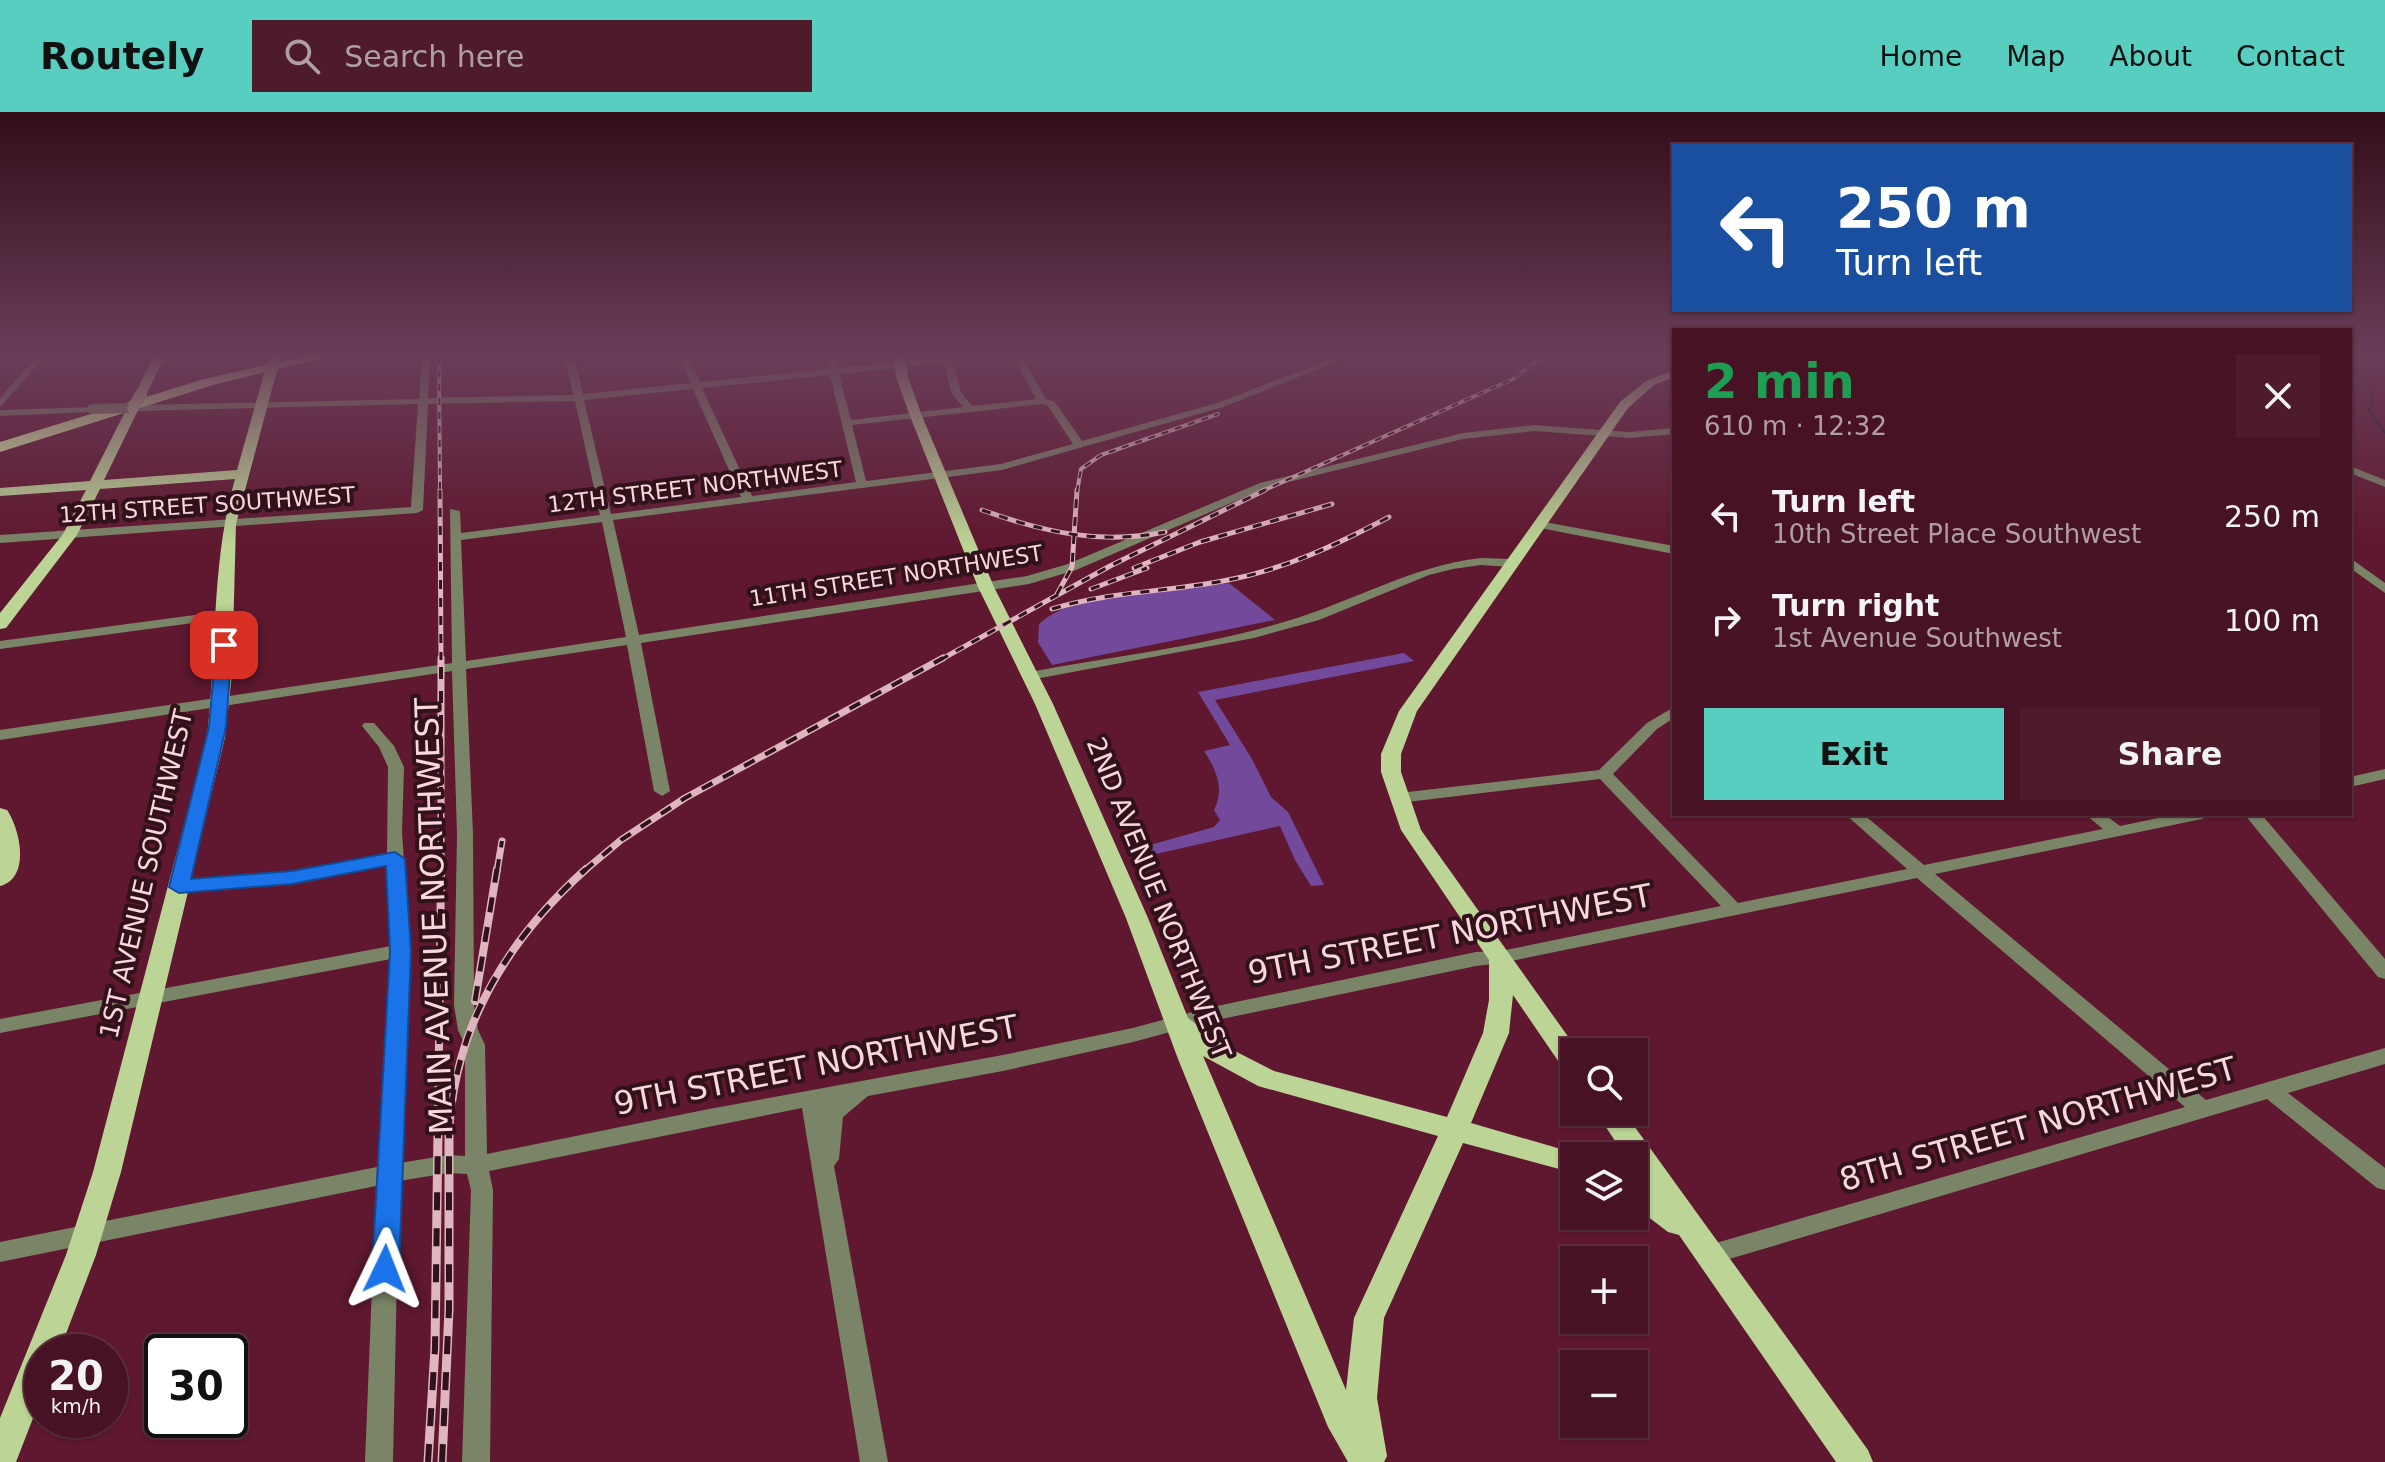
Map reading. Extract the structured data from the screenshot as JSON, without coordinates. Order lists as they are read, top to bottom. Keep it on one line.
{"streets":{"main road":["1ST AVENUE SOUTHWEST","2ND AVENUE NORTHWEST"],"street":["12TH STREET NORTHWEST","12TH STREET SOUTHWEST","11TH STREET NORTHWEST","MAIN AVENUE NORTHWEST","9TH STREET NORTHWEST","8TH STREET NORTHWEST"]},"crossings":[["12TH STREET NORTHWEST","2ND AVENUE NORTHWEST"],["12TH STREET NORTHWEST","MAIN AVENUE NORTHWEST"],["12TH STREET SOUTHWEST","1ST AVENUE SOUTHWEST"],["11TH STREET NORTHWEST","1ST AVENUE SOUTHWEST"],["11TH STREET NORTHWEST","2ND AVENUE NORTHWEST"],["11TH STREET NORTHWEST","MAIN AVENUE NORTHWEST"],["1ST AVENUE SOUTHWEST","9TH STREET NORTHWEST"],["2ND AVENUE NORTHWEST","9TH STREET NORTHWEST"],["MAIN AVENUE NORTHWEST","9TH STREET NORTHWEST"]],"page":{"header":"Routely","search":"Search here","nav":["Home","Map","About","Contact"],"turn":["250 m","Turn left"],"heading":["2 min","610 m · 12:32"],"list":[{"name":"Turn left","note":"10th Street Place Southwest","value":"250 m"},{"name":"Turn right","note":"1st Avenue Southwest","value":"100 m"}],"buttons":["Exit","Share"],"map_buttons":["+","−"],"speed":"20 km/h","limit":"30"}}
